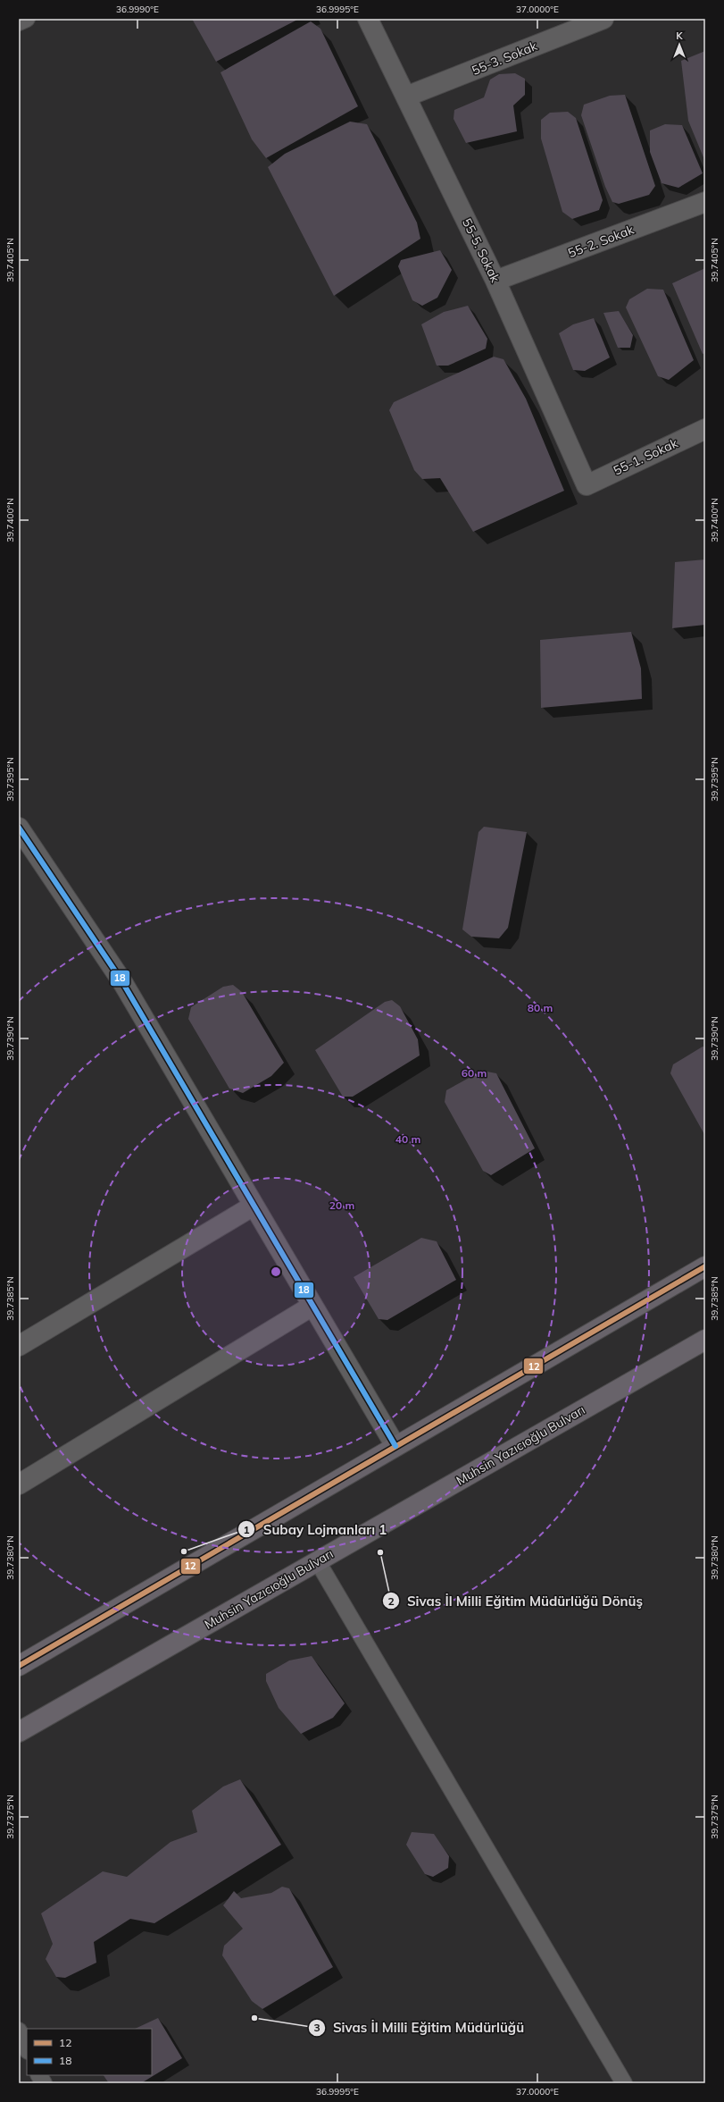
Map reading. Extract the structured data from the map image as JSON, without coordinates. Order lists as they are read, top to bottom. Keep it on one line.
{"streets":{"main road":["Muhsin Yazıcıoğlu Bulvarı"],"street":["55-3. Sokak","55-2. Sokak","55-5. Sokak","55-1. Sokak"]},"crossings":[["55-3. Sokak","55-5. Sokak"],["55-2. Sokak","55-5. Sokak"],["55-5. Sokak","55-1. Sokak"]],"places":["Subay Lojmanları 1","Sivas İl Milli Eğitim Müdürlüğü Dönüş","Sivas İl Milli Eğitim Müdürlüğü"],"lines":["transit line 18","transit line 12"],"legend":["12","18"],"north":"top","coordinates":["36.9990°E","36.9995°E","37.0000°E","39.7405°N","39.7400°N","39.7395°N","39.7390°N","39.7385°N","39.7380°N","39.7375°N"],"rings":["80 m","60 m","40 m","20 m"]}
